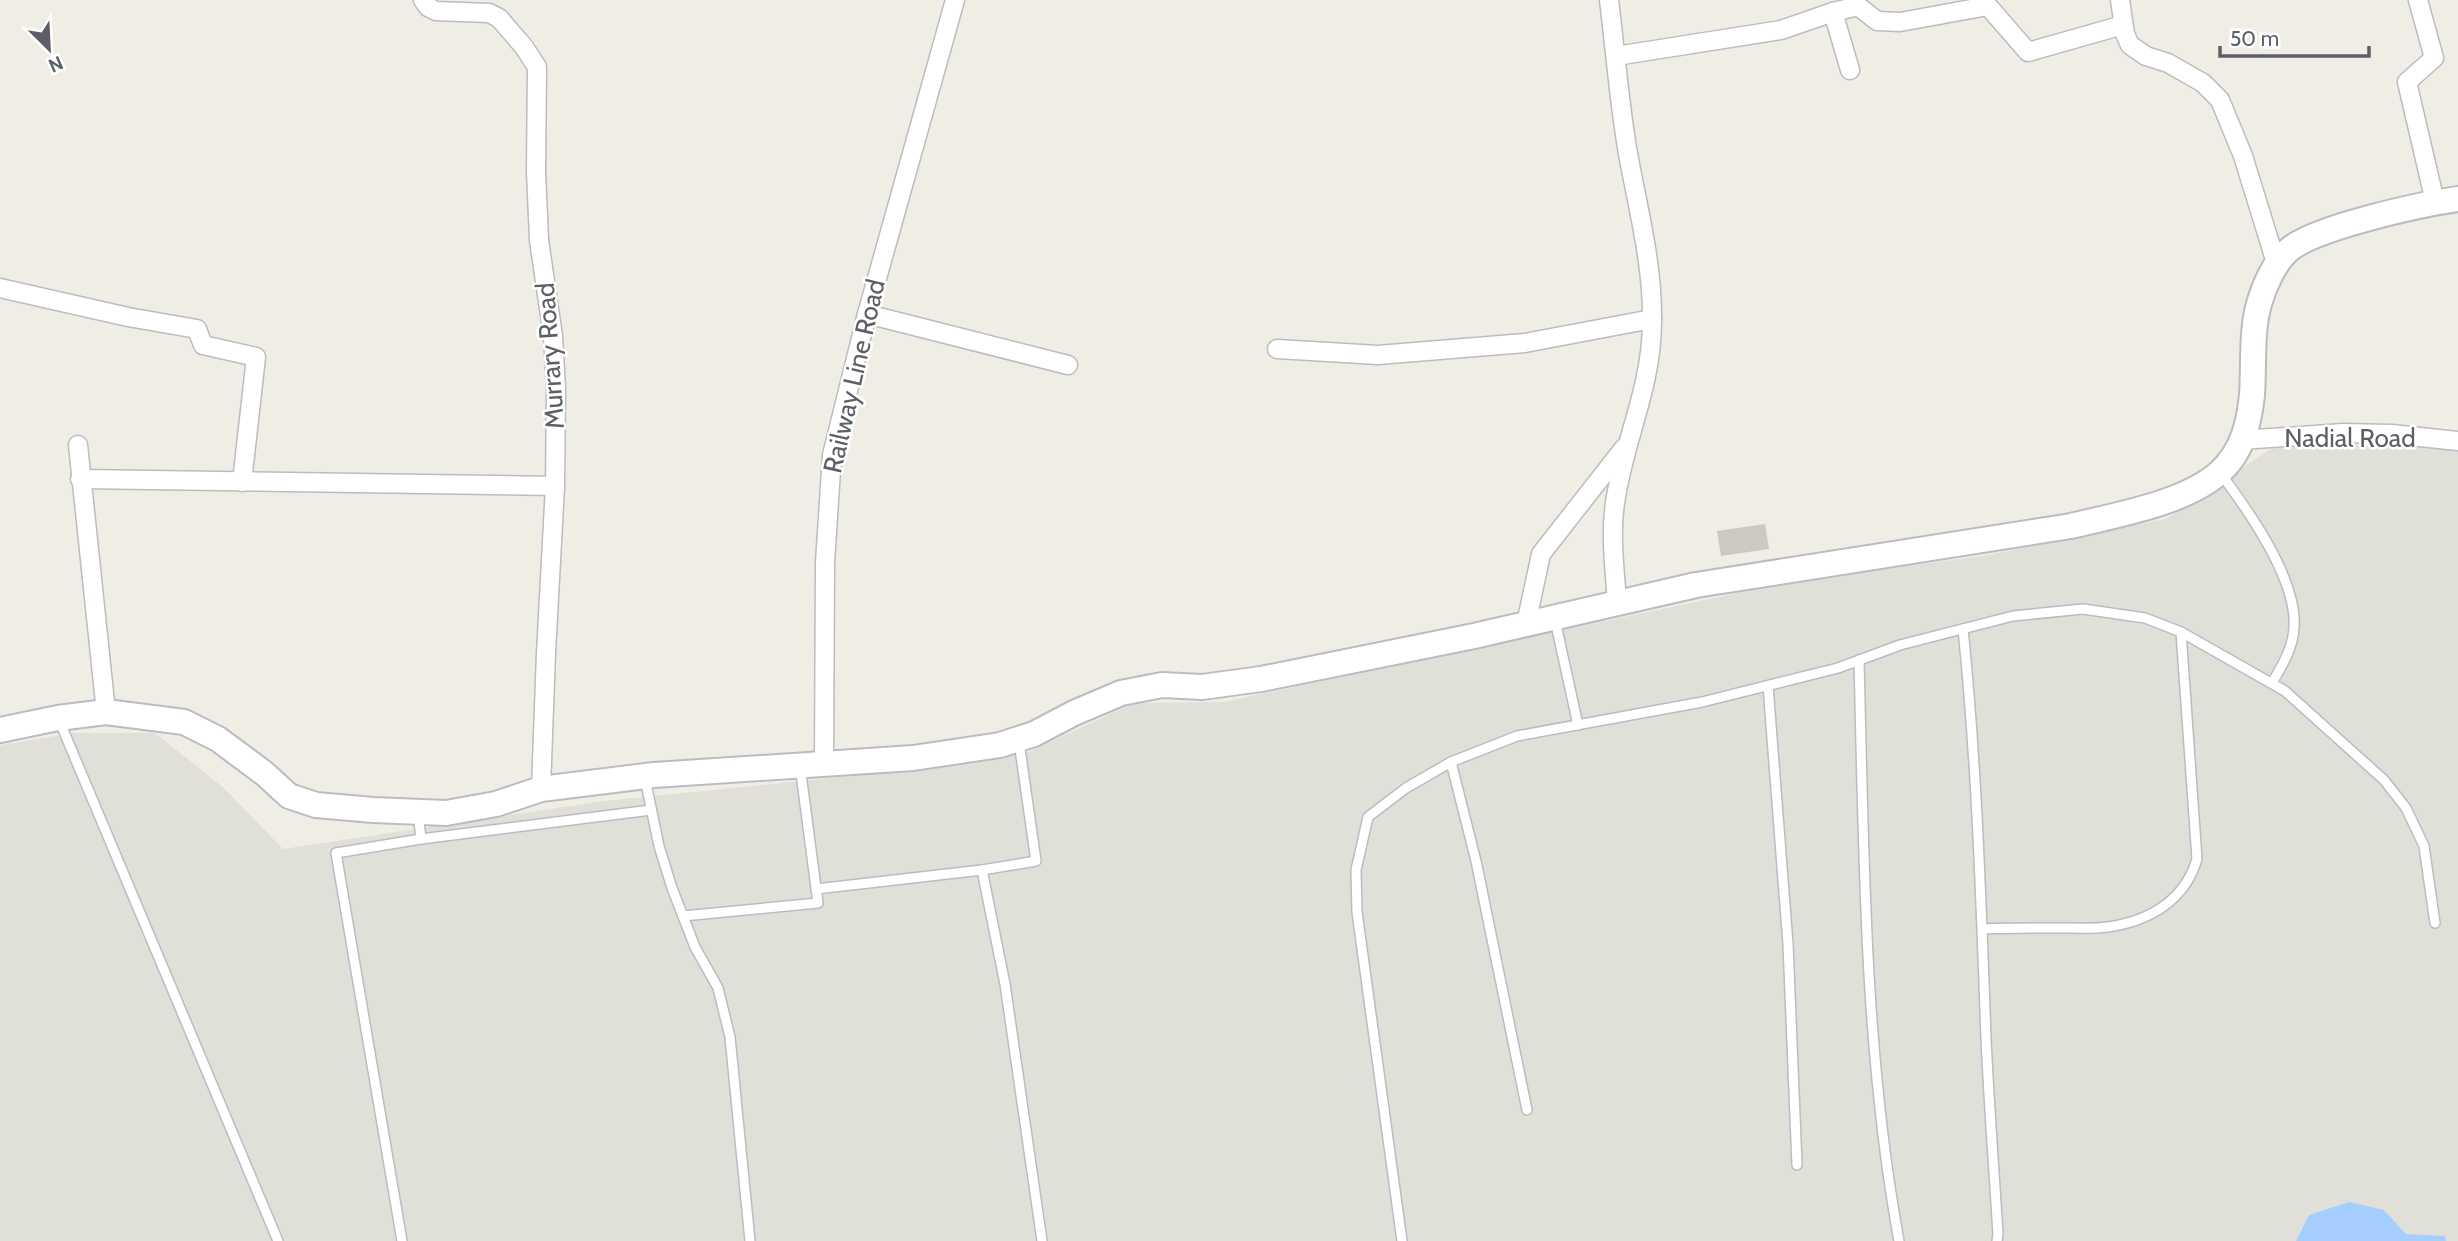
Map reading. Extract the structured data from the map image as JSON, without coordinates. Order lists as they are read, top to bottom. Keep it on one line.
{"streets":{"street":["Murrary Road","Railway Line Road","Nadial Road"]},"scale_bar":"50 m","north":"bottom right"}
